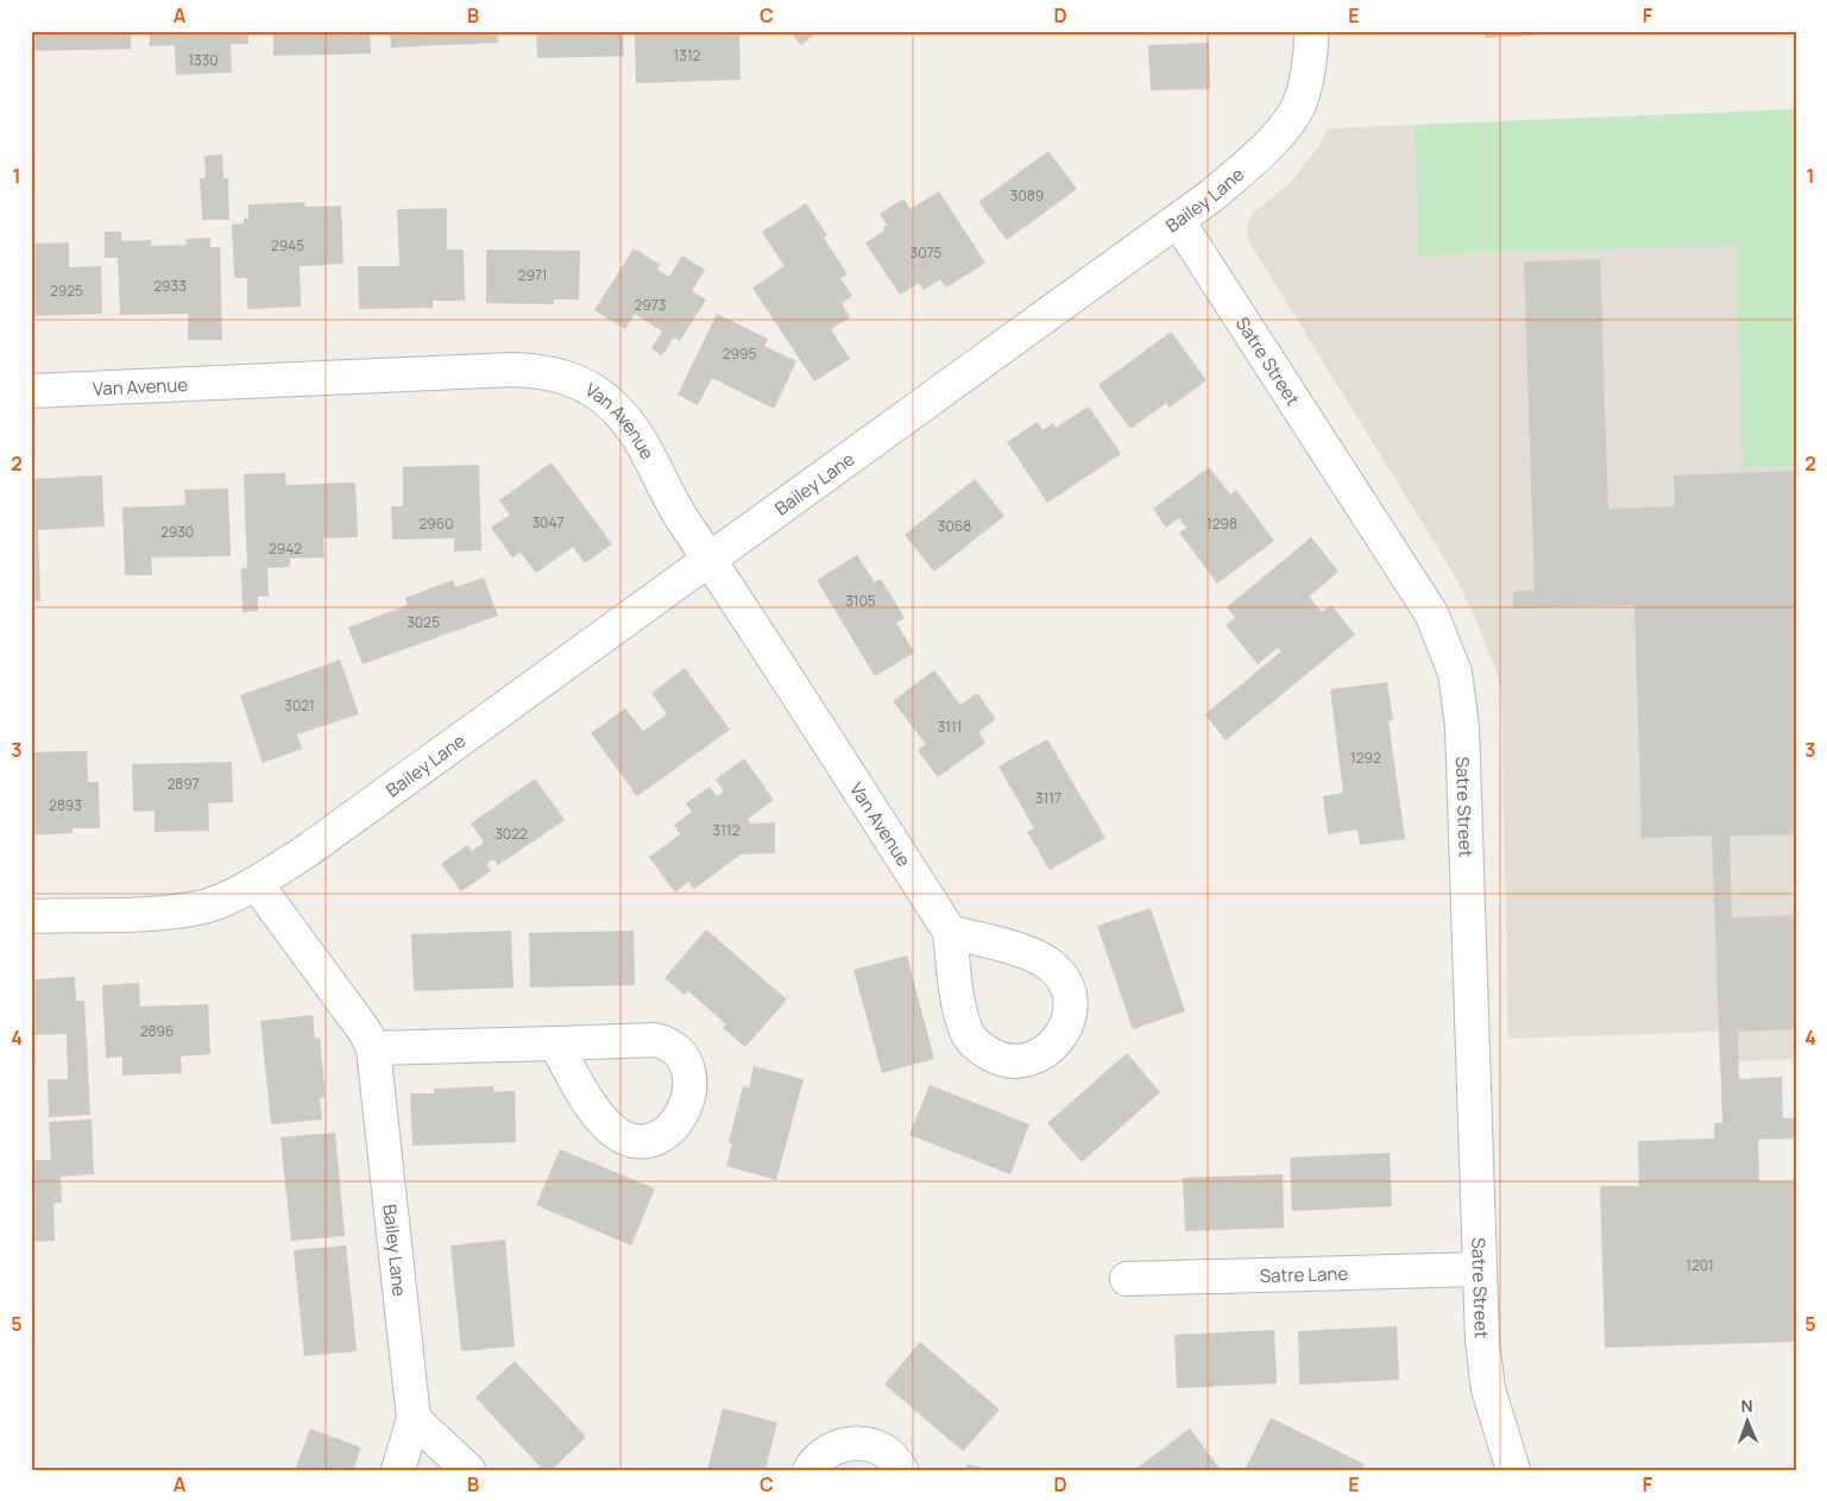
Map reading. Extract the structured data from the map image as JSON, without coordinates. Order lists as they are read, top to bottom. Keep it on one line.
{"streets":{"street":["Bailey Lane","Satre Street","Van Avenue","Satre Lane"]},"crossings":[["Bailey Lane","Satre Street"],["Bailey Lane","Van Avenue"],["Satre Street","Satre Lane"]],"house_numbers":["1312","1330","3089","2945","3075","2971","2933","2925","2973","2995","3047","2960","1298","3068","2930","2942","3105","3025","3021","3111","1292","2897","3117","2893","3112","3022","2896","1201"],"north":"top","grid":{"columns":["A","B","C","D","E","F"],"rows":["1","2","3","4","5"]}}
